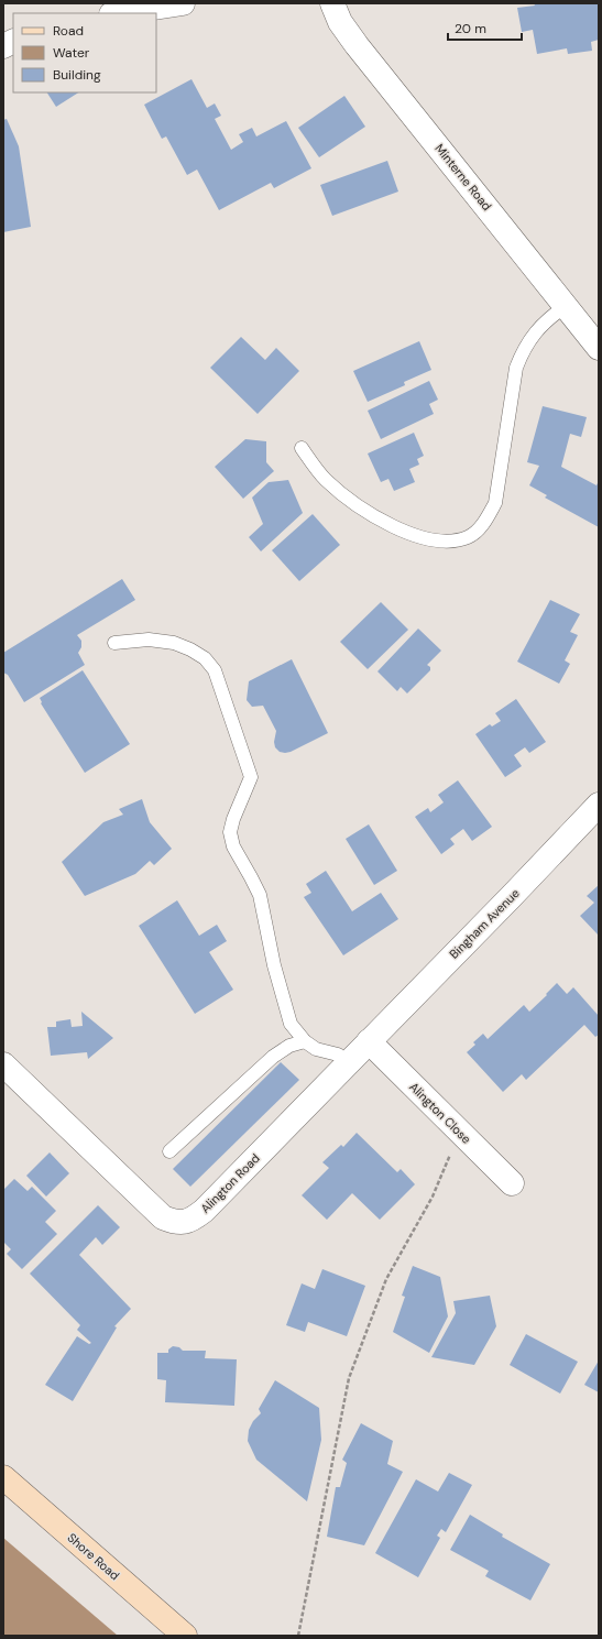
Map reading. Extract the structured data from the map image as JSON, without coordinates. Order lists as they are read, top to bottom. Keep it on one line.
{"streets":{"main road":["Shore Road"],"street":["Minterne Road","Bingham Avenue","Alington Close","Alington Road"]},"crossings":[["Bingham Avenue","Alington Close"],["Bingham Avenue","Alington Road"],["Alington Close","Alington Road"]],"legend":["Road","Water","Building"],"scale_bar":"20 m"}
